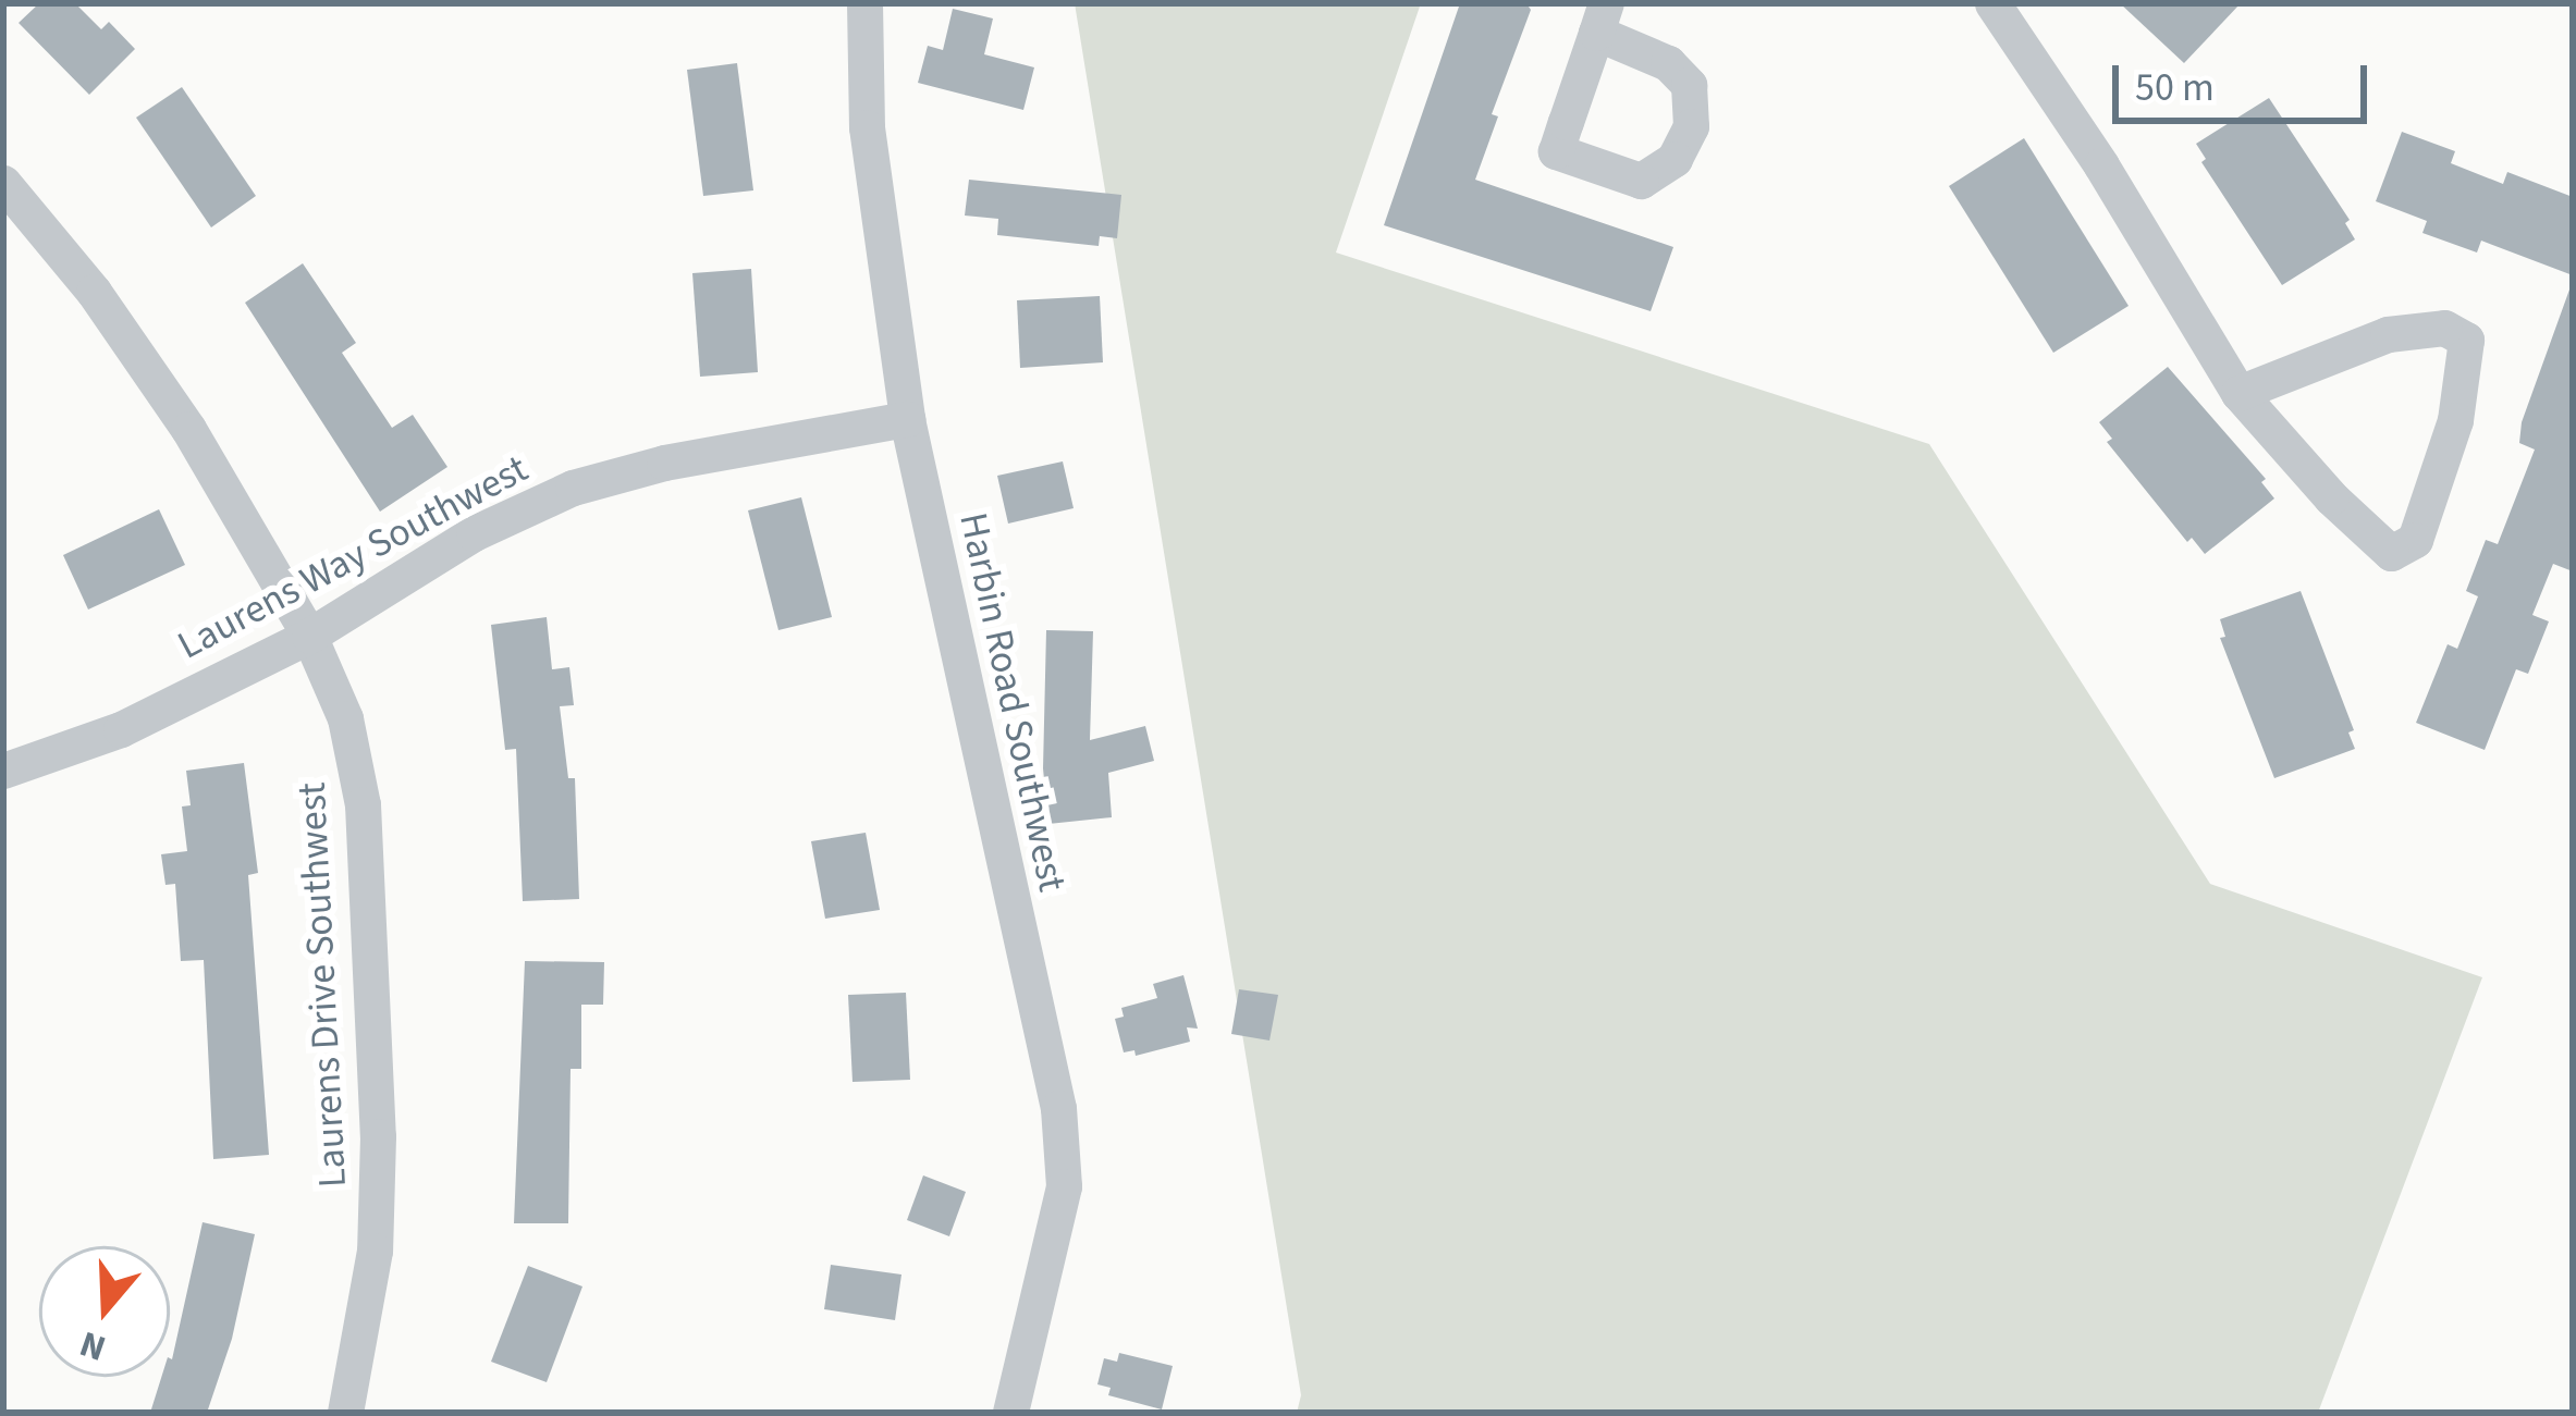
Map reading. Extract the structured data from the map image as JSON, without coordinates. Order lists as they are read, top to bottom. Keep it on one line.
{"streets":{"street":["Laurens Way Southwest","Harbin Road Southwest","Laurens Drive Southwest"]},"crossings":[["Laurens Way Southwest","Harbin Road Southwest"],["Laurens Way Southwest","Laurens Drive Southwest"]],"scale_bar":"50 m","north":"bottom"}
